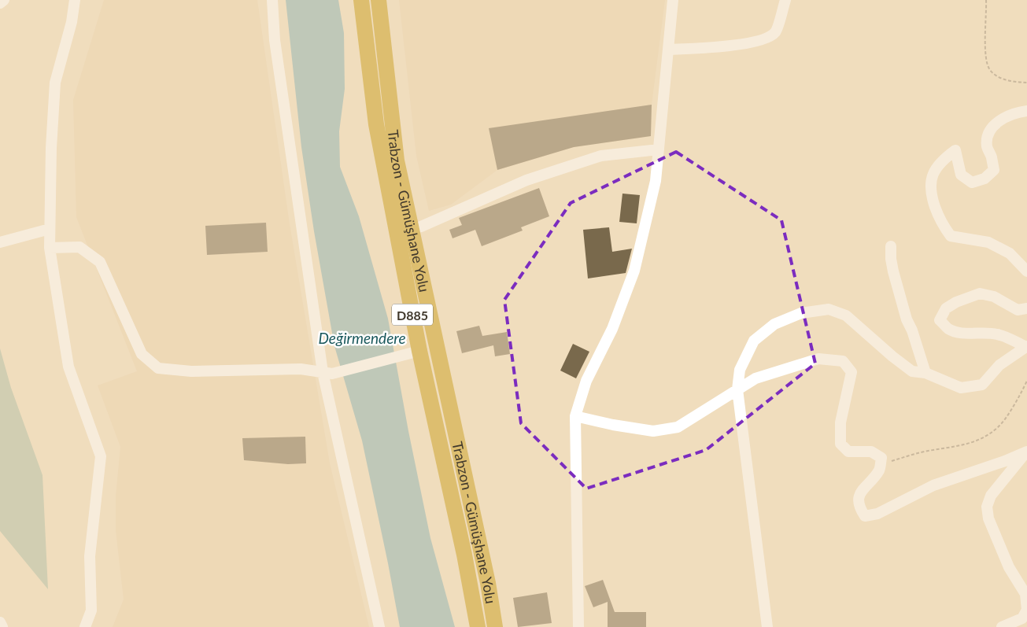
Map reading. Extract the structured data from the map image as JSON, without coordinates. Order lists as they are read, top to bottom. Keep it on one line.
{"streets":{"highway":["Trabzon - Gümüşhane Yolu","D885"]},"water":["Değirmendere"]}
